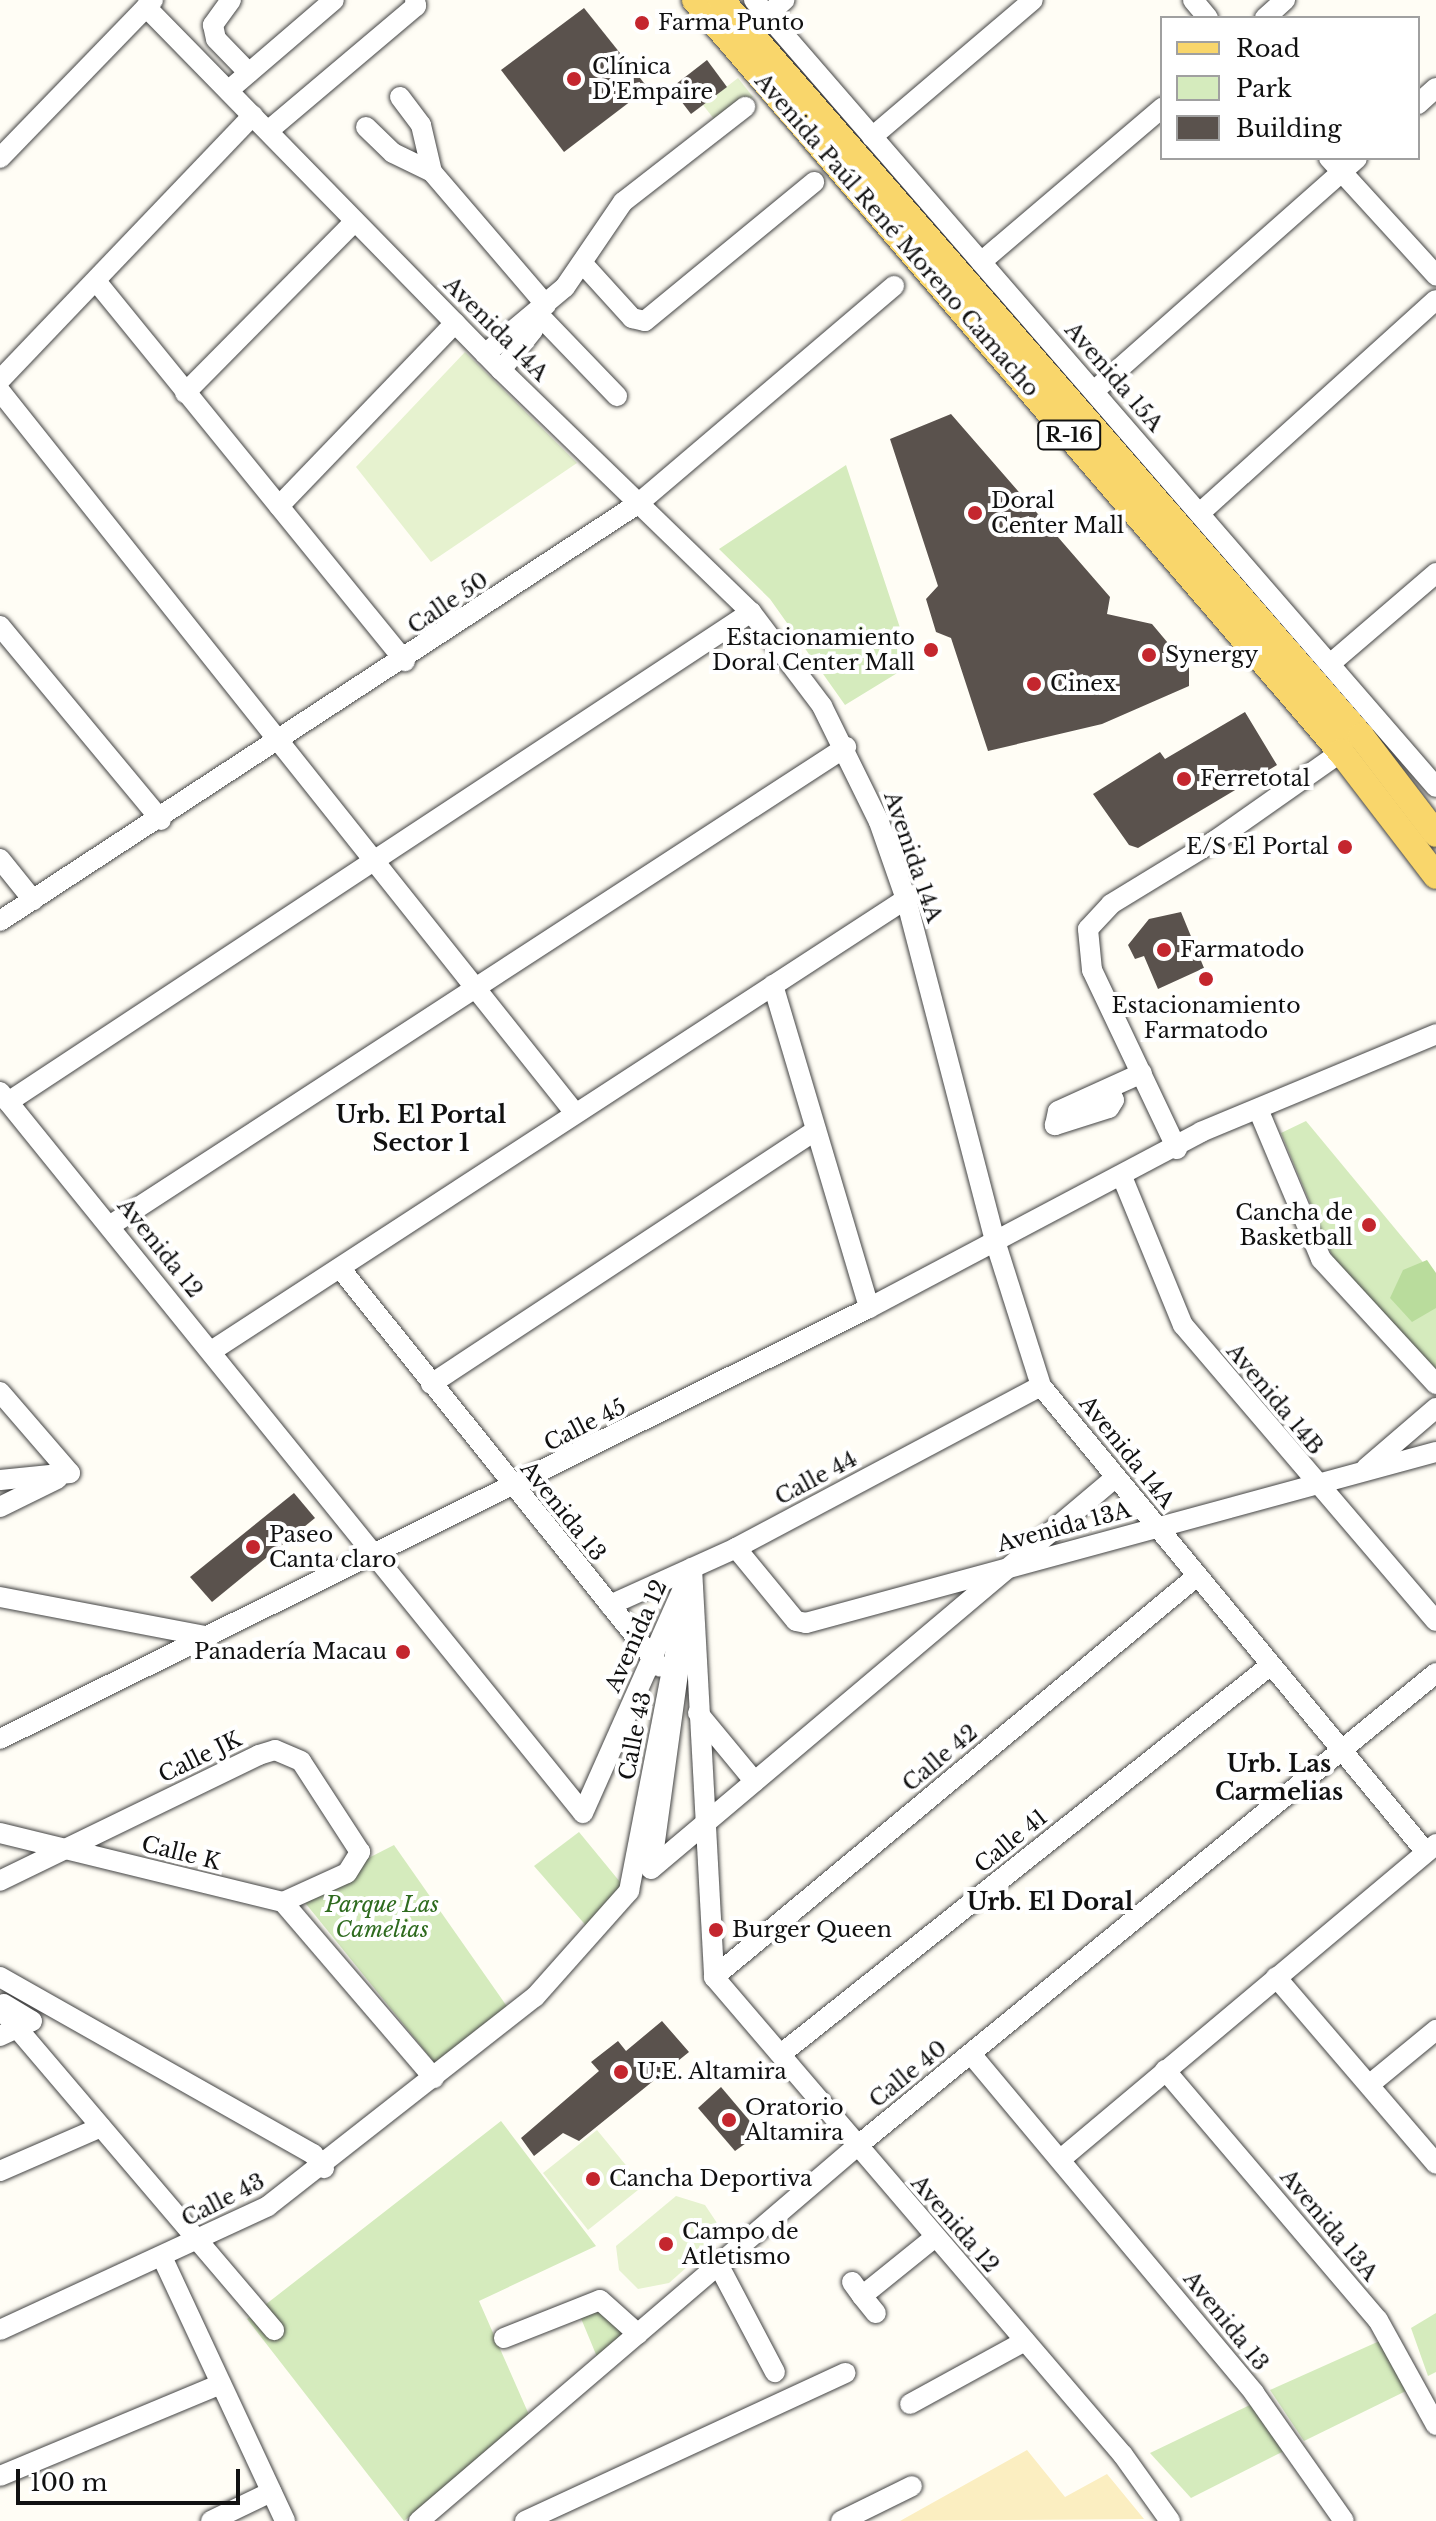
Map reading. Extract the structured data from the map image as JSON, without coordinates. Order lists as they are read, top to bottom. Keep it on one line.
{"streets":{"main road":["Avenida Paúl René Moreno Camacho","R-16"],"street":["Avenida 14A","Avenida 15A","Calle 50","Avenida 12","Avenida 14B","Calle 45","Calle 44","Avenida 13","Avenida 13A","Calle 43","Calle JK","Calle 42","Calle 41","Calle K","Calle 40"]},"crossings":[["Avenida Paúl René Moreno Camacho","Avenida 15A"],["Avenida 14A","Calle 50"],["Avenida 14A","Calle 45"],["Avenida 14A","Calle 44"],["Avenida 14A","Calle 43"],["Avenida 14A","Calle 42"],["Avenida 14A","Calle 41"],["Avenida 14A","Calle 40"],["Avenida 12","Calle 45"],["Avenida 12","Calle 44"],["Avenida 12","Calle 43"],["Avenida 12","Calle 42"],["Avenida 12","Calle 41"],["Avenida 12","Calle 40"],["Avenida 14B","Calle 45"],["Calle 45","Avenida 13"],["Calle 44","Avenida 13"],["Calle 44","Avenida 13A"],["Calle 44","Calle 43"],["Avenida 13","Calle 43"],["Avenida 13","Calle 40"],["Calle JK","Calle K"]],"districts":["Urb. El Portal Sector 1","Urb. Las Carmelias","Urb. El Doral"],"parks":["Parque Las Camelias"],"places":["Farma Punto","Clínica D'Empaire","Doral Center Mall","Estacionamiento Doral Center Mall","Synergy","Cinex","Ferretotal","E/S El Portal","Farmatodo","Estacionamiento Farmatodo","Cancha de Basketball","Paseo Canta claro","Panadería Macau","Burger Queen","U.E. Altamira","Oratorio Altamira","Cancha Deportiva","Campo de Atletismo"],"legend":["Road","Park","Building"],"scale_bar":"100 m"}
